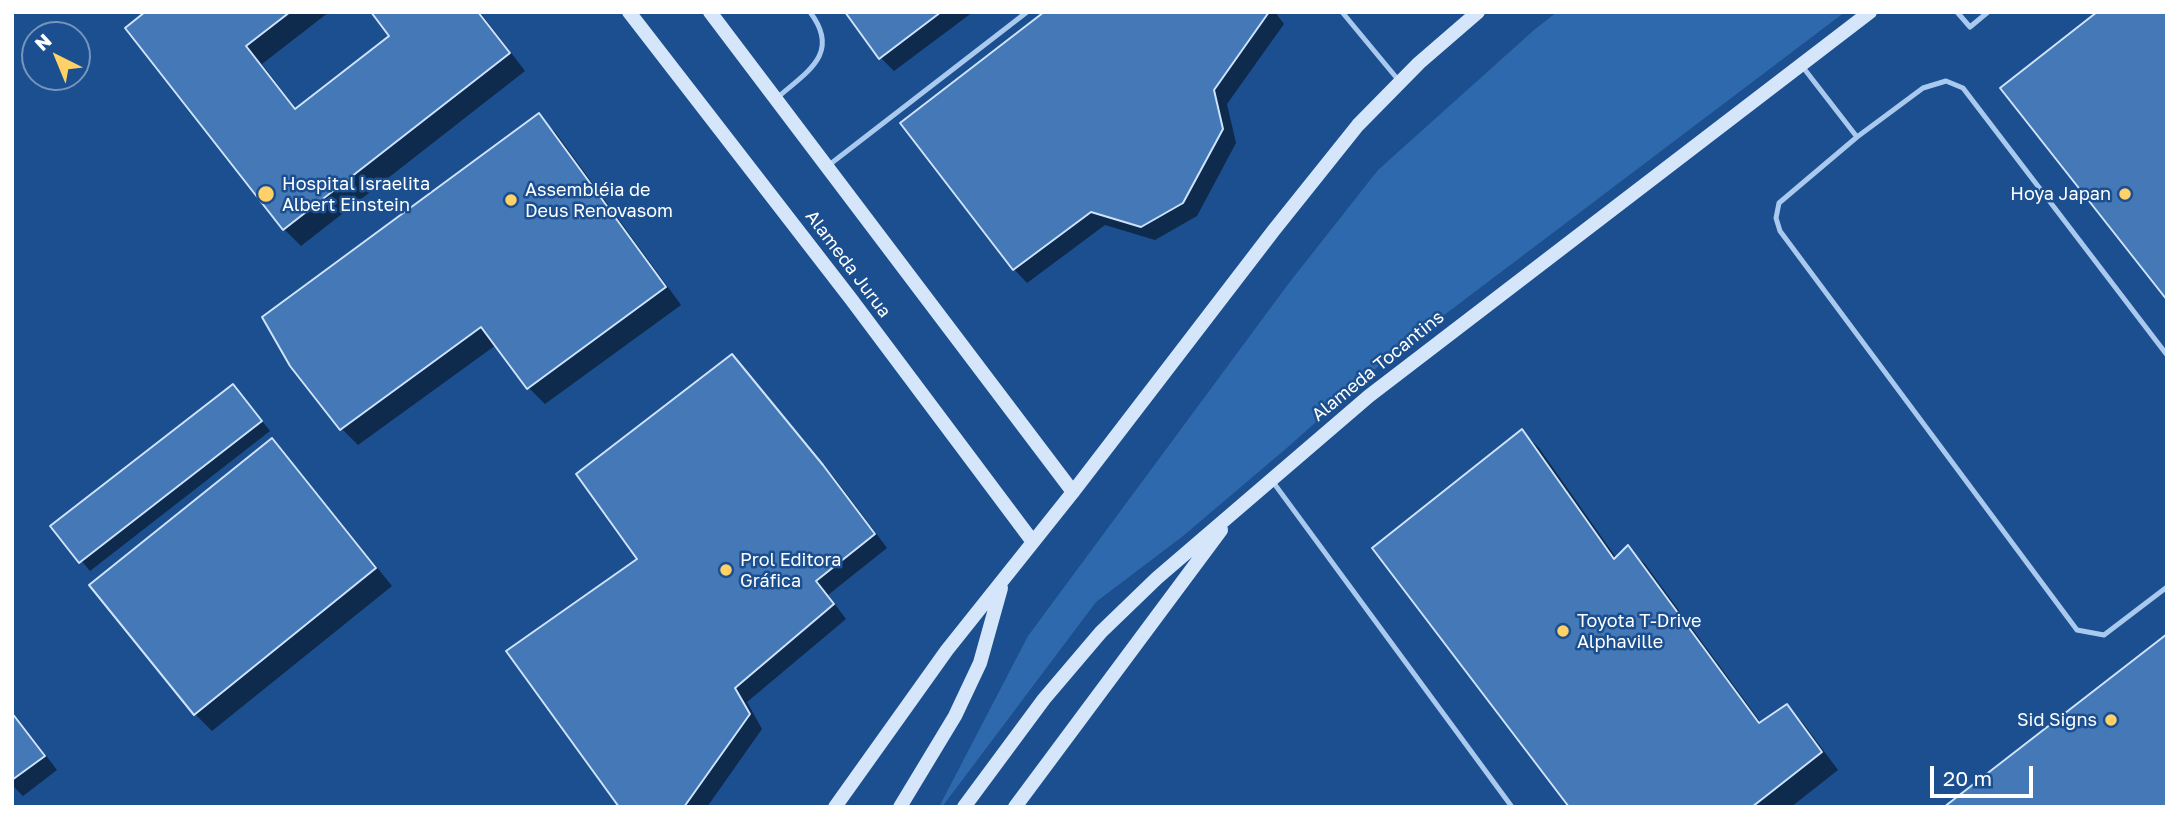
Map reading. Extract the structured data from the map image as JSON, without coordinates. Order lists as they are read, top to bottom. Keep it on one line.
{"streets":{"main road":["Alameda Jurua","Alameda Tocantins"]},"places":["Hospital Israelita Albert Einstein","Hoya Japan","Assembléia de Deus Renovasom","Prol Editora Gráfica","Toyota T-Drive Alphaville","Sid Signs"],"scale_bar":"20 m","north":"top left"}
